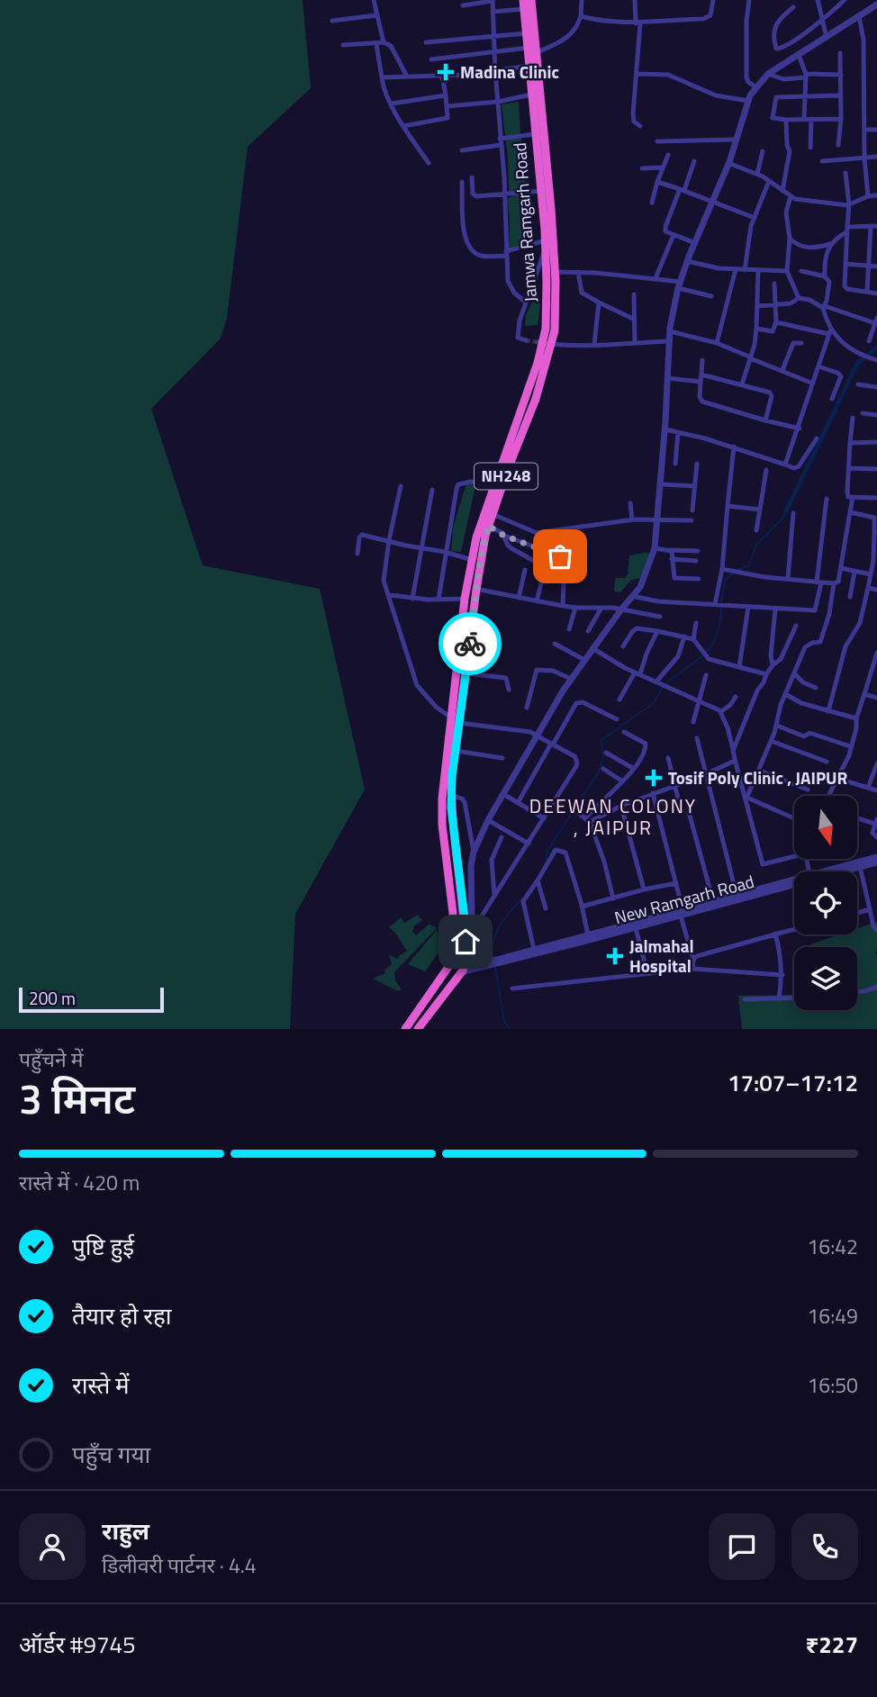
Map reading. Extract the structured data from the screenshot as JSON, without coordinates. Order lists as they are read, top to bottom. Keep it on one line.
{"streets":{"highway":["Jamwa Ramgarh Road","NH248"],"street":["New Ramgarh Road"]},"crossings":[["Jamwa Ramgarh Road","NH248"]],"districts":["DEEWAN COLONY , JAIPUR"],"places":{"health":["Madina Clinic","Tosif Poly Clinic , JAIPUR","Jalmahal Hospital"]},"scale_bar":"200 m","north":"bottom","page":{"scale":"200 m","heading":["3 मिनट","पहुँचने में","17:07–17:12"],"panel":["राहुल","डिलीवरी पार्टनर · 4.4","ऑर्डर #9745","₹227"],"bar":"रास्ते में · 420 m","list":[["पुष्टि हुई","16:42"],["तैयार हो रहा","16:49"],["रास्ते में","16:50"],"पहुँच गया"]}}
